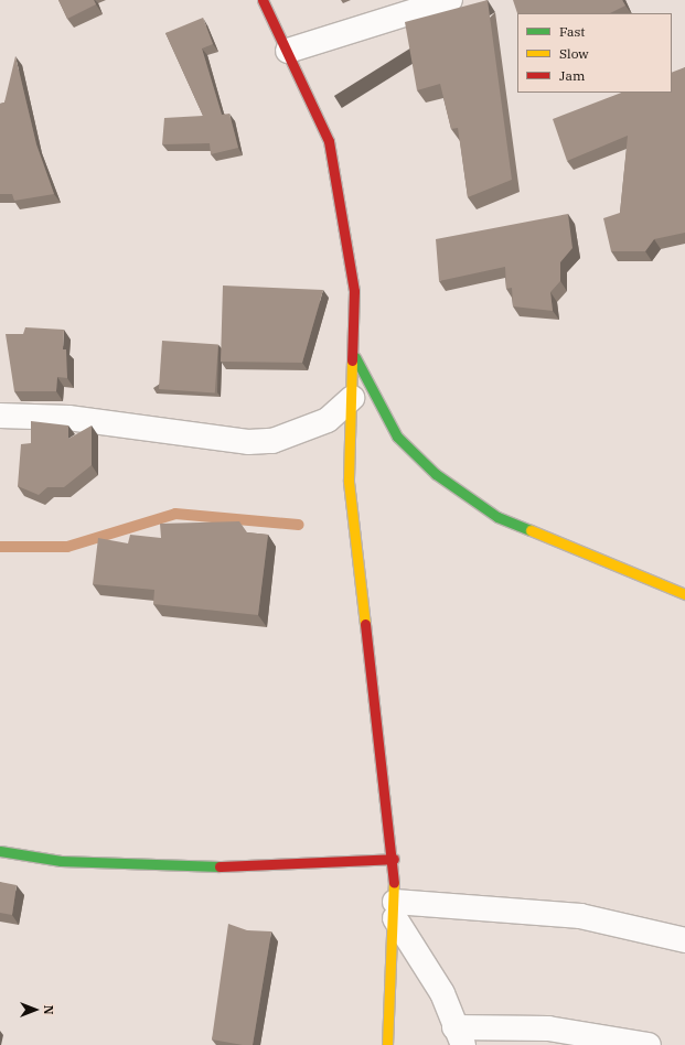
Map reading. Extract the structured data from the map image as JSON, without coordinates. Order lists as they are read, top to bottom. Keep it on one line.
{"legend":["Fast","Slow","Jam"],"north":"right"}
